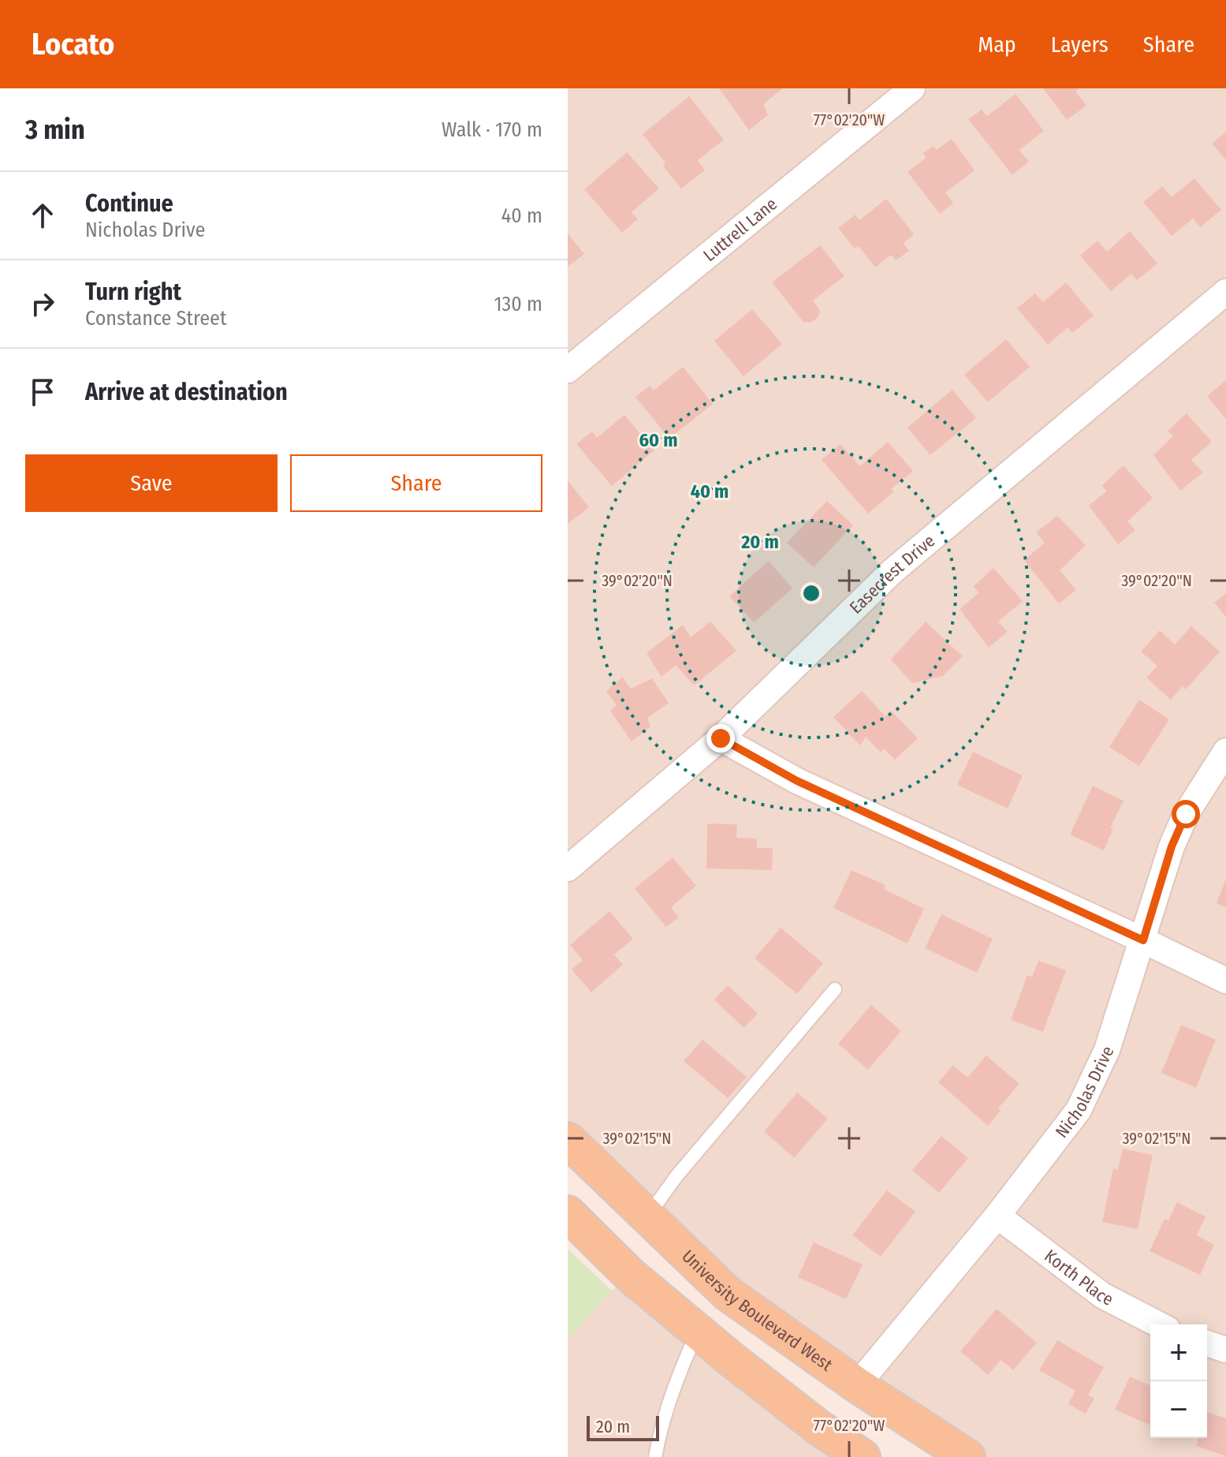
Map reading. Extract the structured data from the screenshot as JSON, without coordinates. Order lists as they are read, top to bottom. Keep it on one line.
{"streets":{"main road":["University Boulevard West"],"street":["Luttrell Lane","Easecrest Drive","Nicholas Drive","Korth Place"]},"crossings":[["Nicholas Drive","Korth Place"],["Nicholas Drive","University Boulevard West"]],"scale_bar":"20 m","page":{"header":"Locato","nav":["Map","Layers","Share"],"heading":["3 min","Walk · 170 m"],"list":[["Continue","Nicholas Drive","40 m"],["Turn right","Constance Street","130 m"],"Arrive at destination"],"buttons":["Save","Share"],"map_buttons":["+","−"],"scale":"20 m"},"coordinates":["77°02'20\"W","39°02'20\"N","39°02'15\"N"],"rings":["60 m","40 m","20 m"]}
